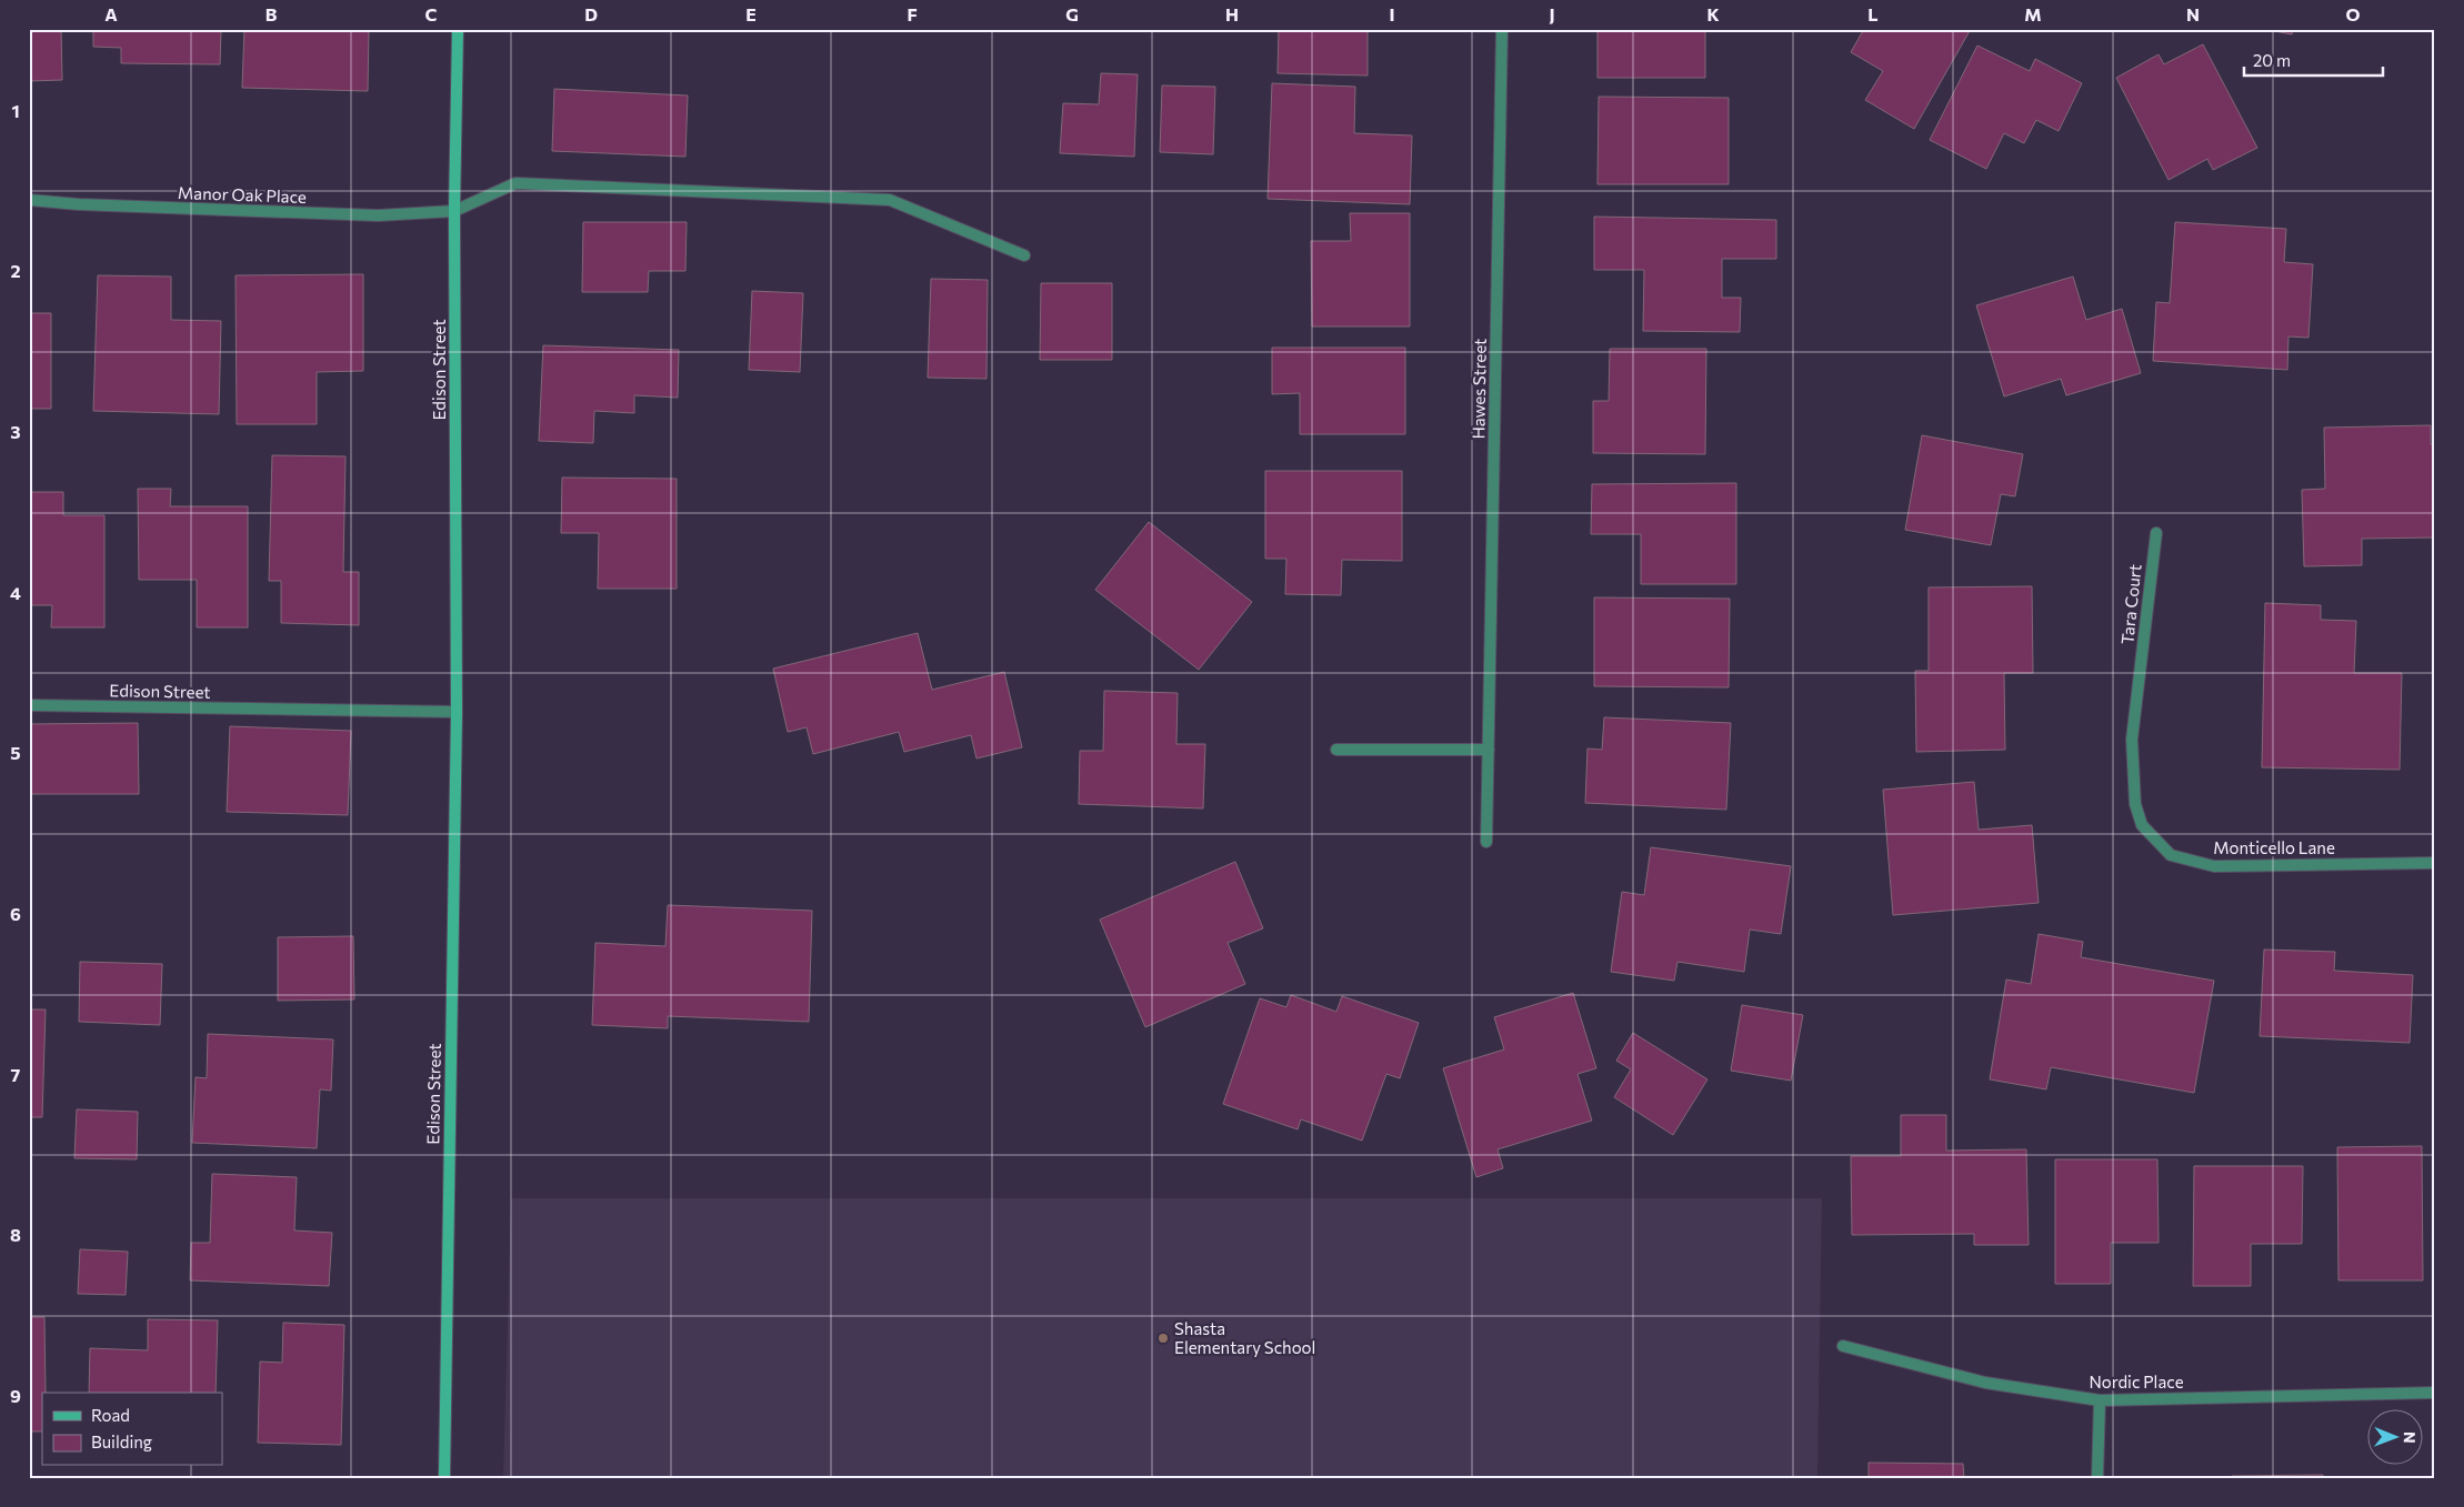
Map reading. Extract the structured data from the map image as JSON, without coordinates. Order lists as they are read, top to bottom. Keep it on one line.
{"streets":{"street":["Manor Oak Place","Edison Street","Hawes Street","Tara Court","Monticello Lane","Nordic Place"]},"crossings":[["Manor Oak Place","Edison Street"],["Tara Court","Monticello Lane"]],"places":["Shasta Elementary School"],"legend":["Road","Building"],"scale_bar":"20 m","north":"right","grid":{"columns":["A","B","C","D","E","F","G","H","I","J","K","L","M","N","O"],"rows":["1","2","3","4","5","6","7","8","9"]}}
